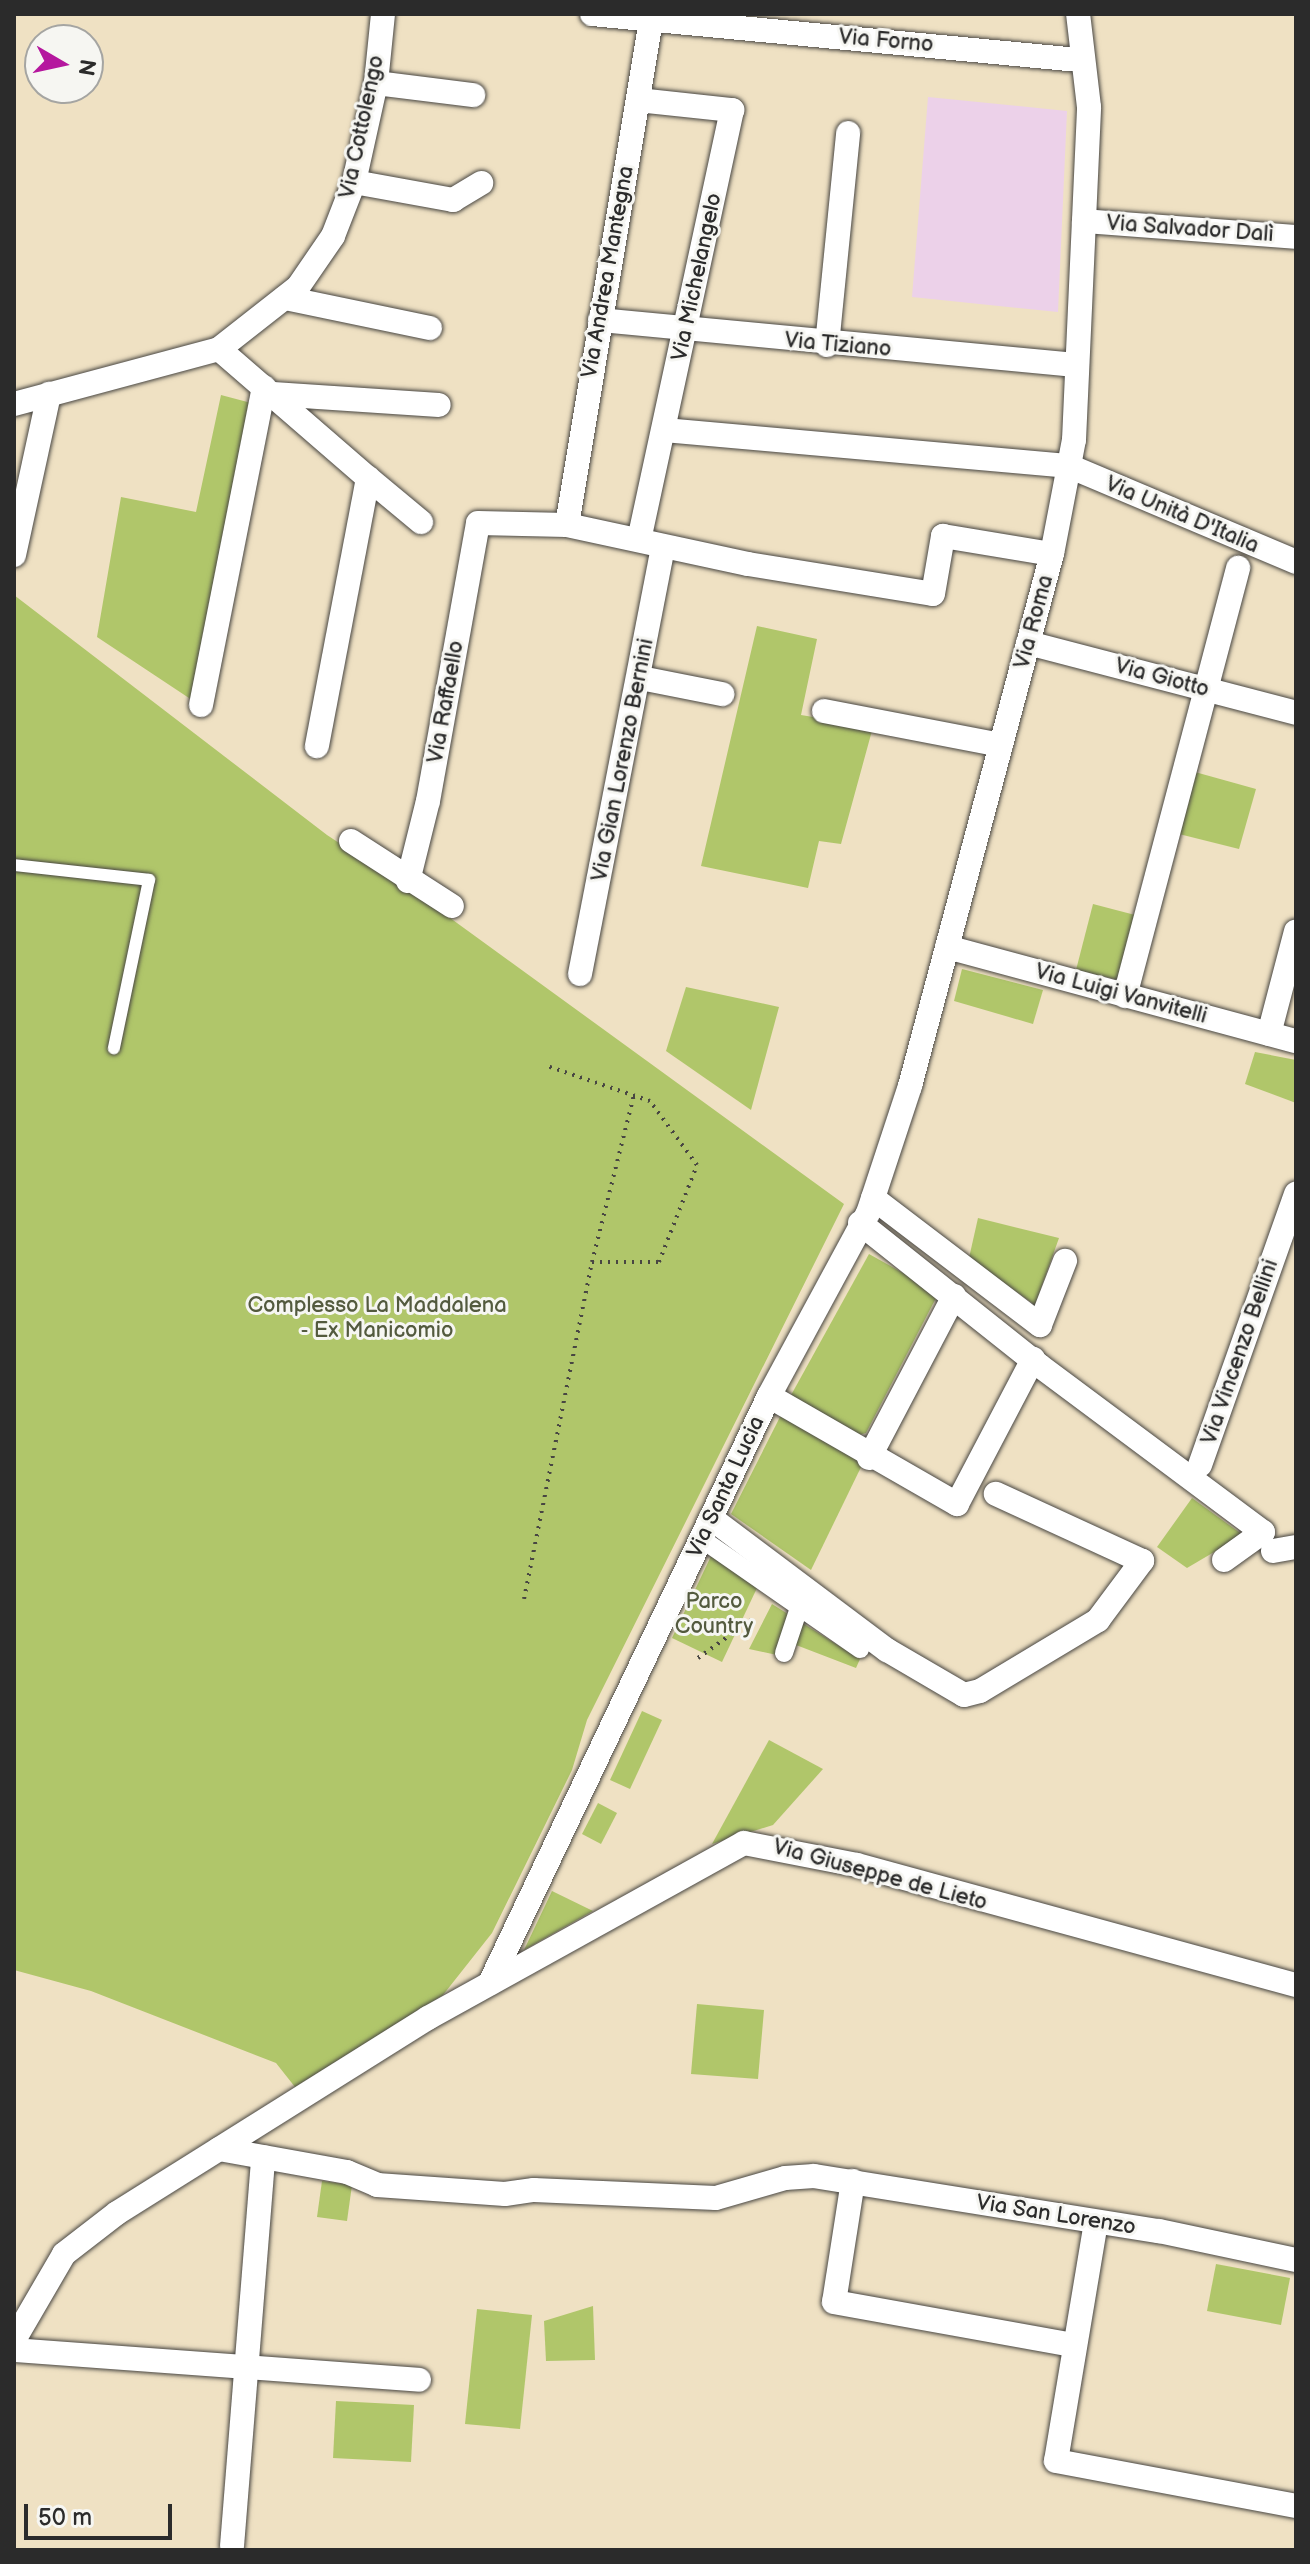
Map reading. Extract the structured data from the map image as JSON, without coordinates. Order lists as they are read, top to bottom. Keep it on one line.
{"streets":{"street":["Via Forno","Via Cottolengo","Via Salvador Dalì","Via Andrea Mantegna","Via Michelangelo","Via Tiziano","Via Unità D'Italia","Via Roma","Via Giotto","Via Raffaello","Via Gian Lorenzo Bernini","Via Luigi Vanvitelli","Via Vincenzo Bellini","Via Santa Lucia","Via Giuseppe de Lieto","Via San Lorenzo"]},"crossings":[["Via Forno","Via Andrea Mantegna"],["Via Forno","Via Roma"],["Via Salvador Dalì","Via Roma"],["Via Andrea Mantegna","Via Michelangelo"],["Via Andrea Mantegna","Via Tiziano"],["Via Andrea Mantegna","Via Raffaello"],["Via Michelangelo","Via Tiziano"],["Via Michelangelo","Via Unità D'Italia"],["Via Tiziano","Via Roma"],["Via Unità D'Italia","Via Roma"],["Via Roma","Via Giotto"],["Via Roma","Via Luigi Vanvitelli"],["Via Roma","Via Santa Lucia"],["Via Santa Lucia","Via Giuseppe de Lieto"],["Via Giuseppe de Lieto","Via San Lorenzo"]],"parks":["Complesso La Maddalena - Ex Manicomio","Parco Country"],"scale_bar":"50 m","north":"right"}
